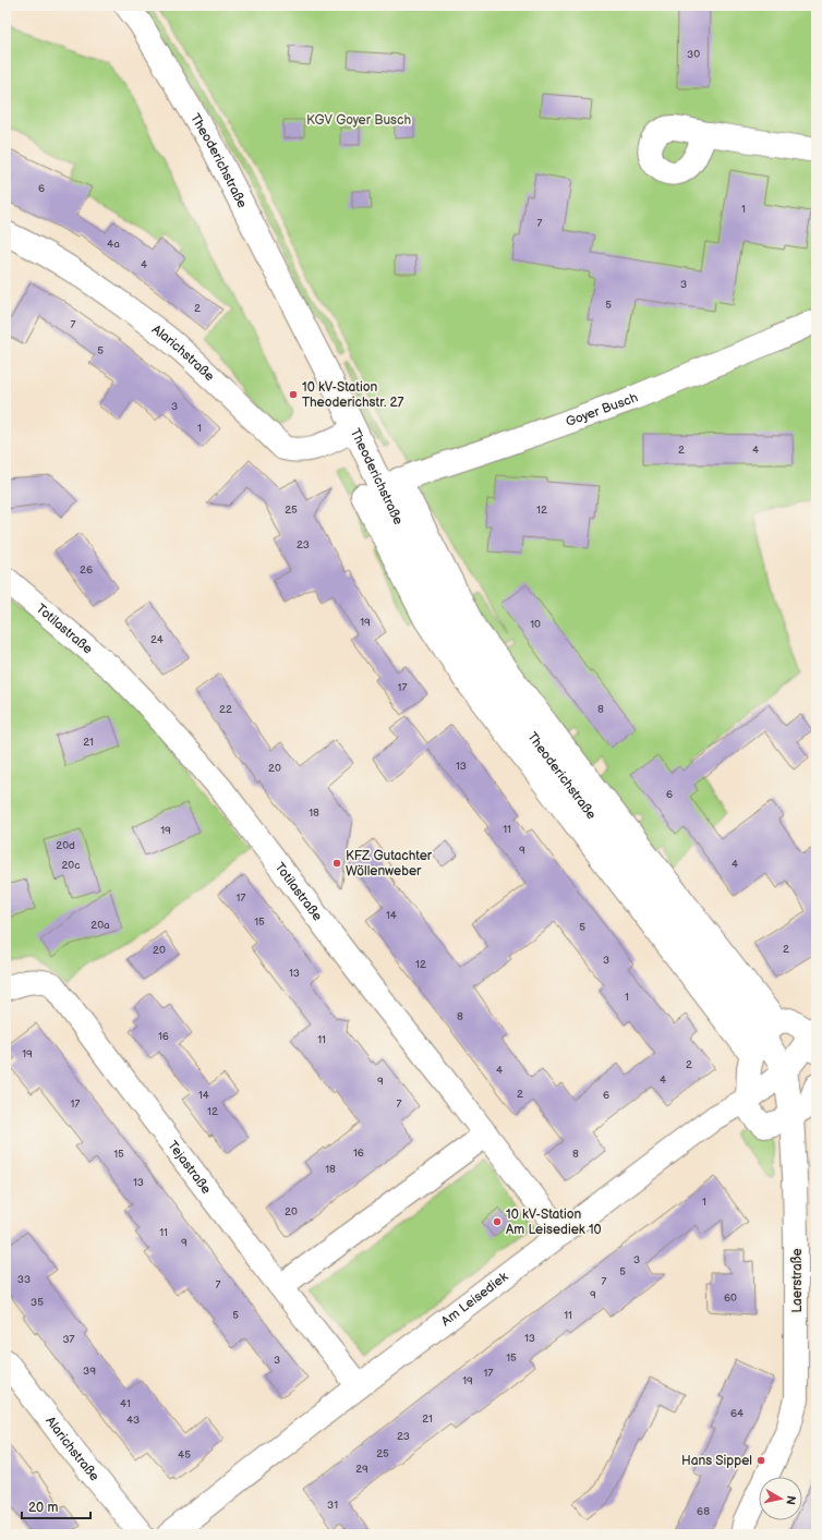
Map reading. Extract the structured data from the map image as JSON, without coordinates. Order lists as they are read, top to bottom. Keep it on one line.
{"streets":{"street":["Theoderichstraße","Alarichstraße","Goyer Busch","Totilastraße","Tejastraße","Laerstraße","Am Leisediek"]},"crossings":[["Theoderichstraße","Alarichstraße"],["Theoderichstraße","Goyer Busch"],["Theoderichstraße","Laerstraße"],["Theoderichstraße","Am Leisediek"],["Totilastraße","Am Leisediek"],["Tejastraße","Am Leisediek"],["Laerstraße","Am Leisediek"]],"parks":["KGV Goyer Busch"],"places":["10 kV-Station Theoderichstr. 27","KFZ Gutachter Wöllenweber","10 kV-Station Am Leisediek 10","Hans Sippel"],"house_numbers":["30","6","1","7","4a","4","3","5","2","7","5","3","1","2","4","25","12","23","26","19","10","24","17","22","8","21","13","20","6","18","11","19","20d","9","4","20c","17","14","15","20a","5","2","20","3","12","13","1","8","16","11","19","2","4","4","9","2","14","6","17","7","12","16","15","8","18","13","1","20","11","9","3","5","33","7","7","9","60","35","5","11","13","37","15","3","39","17","19","41","64","21","43","23","25","45","29","31","68"],"scale_bar":"20 m","north":"right"}
